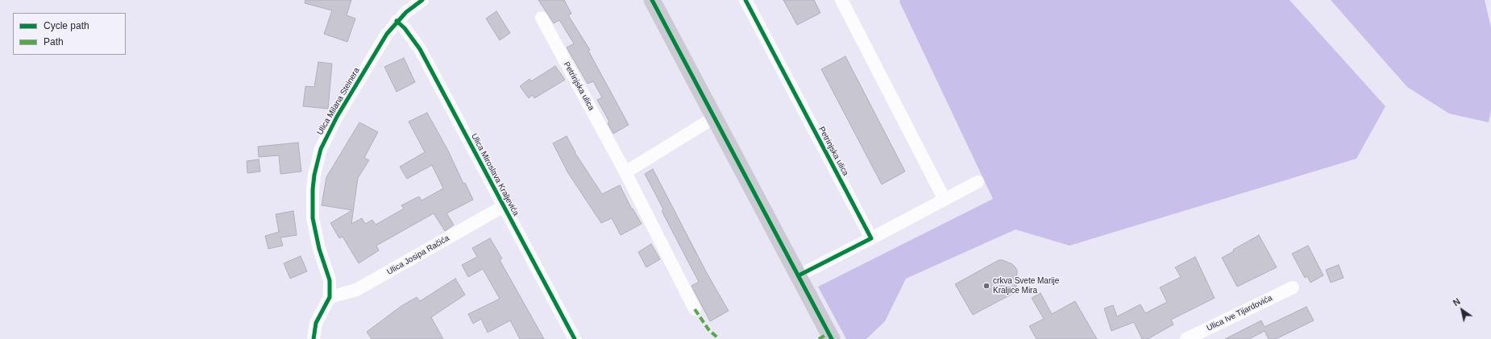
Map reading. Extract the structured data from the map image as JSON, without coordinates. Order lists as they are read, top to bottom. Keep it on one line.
{"streets":{"street":["Petrinjska ulica","Ulica Milana Steinera","Ulica Miroslava Kraljevića","Ulica Josipa Račića","Ulica Ive Tijardovića"]},"crossings":[["Ulica Milana Steinera","Ulica Miroslava Kraljevića"],["Ulica Milana Steinera","Ulica Josipa Račića"],["Ulica Miroslava Kraljevića","Ulica Josipa Račića"]],"places":["crkva Svete Marije Kraljice Mira"],"legend":["Cycle path","Path"],"north":"top left"}
